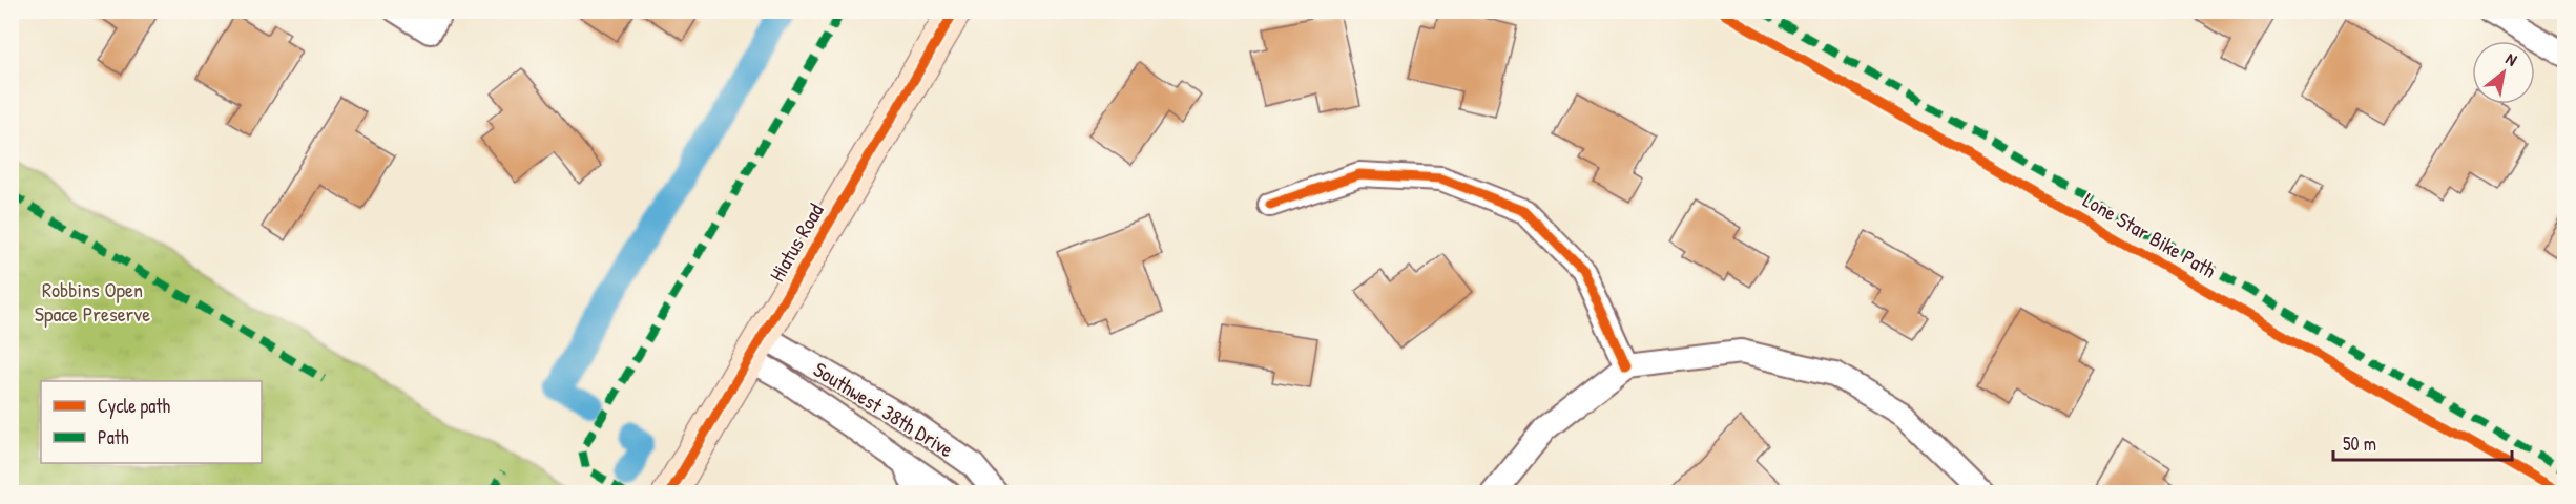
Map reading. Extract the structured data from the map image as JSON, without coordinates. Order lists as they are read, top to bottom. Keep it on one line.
{"streets":{"street":["Hiatus Road","Southwest 38th Drive"],"cycle path":["Lone Star Bike Path"]},"crossings":[["Hiatus Road","Southwest 38th Drive"]],"parks":["Robbins Open Space Preserve"],"legend":["Cycle path","Path"],"scale_bar":"50 m","north":"top right"}
